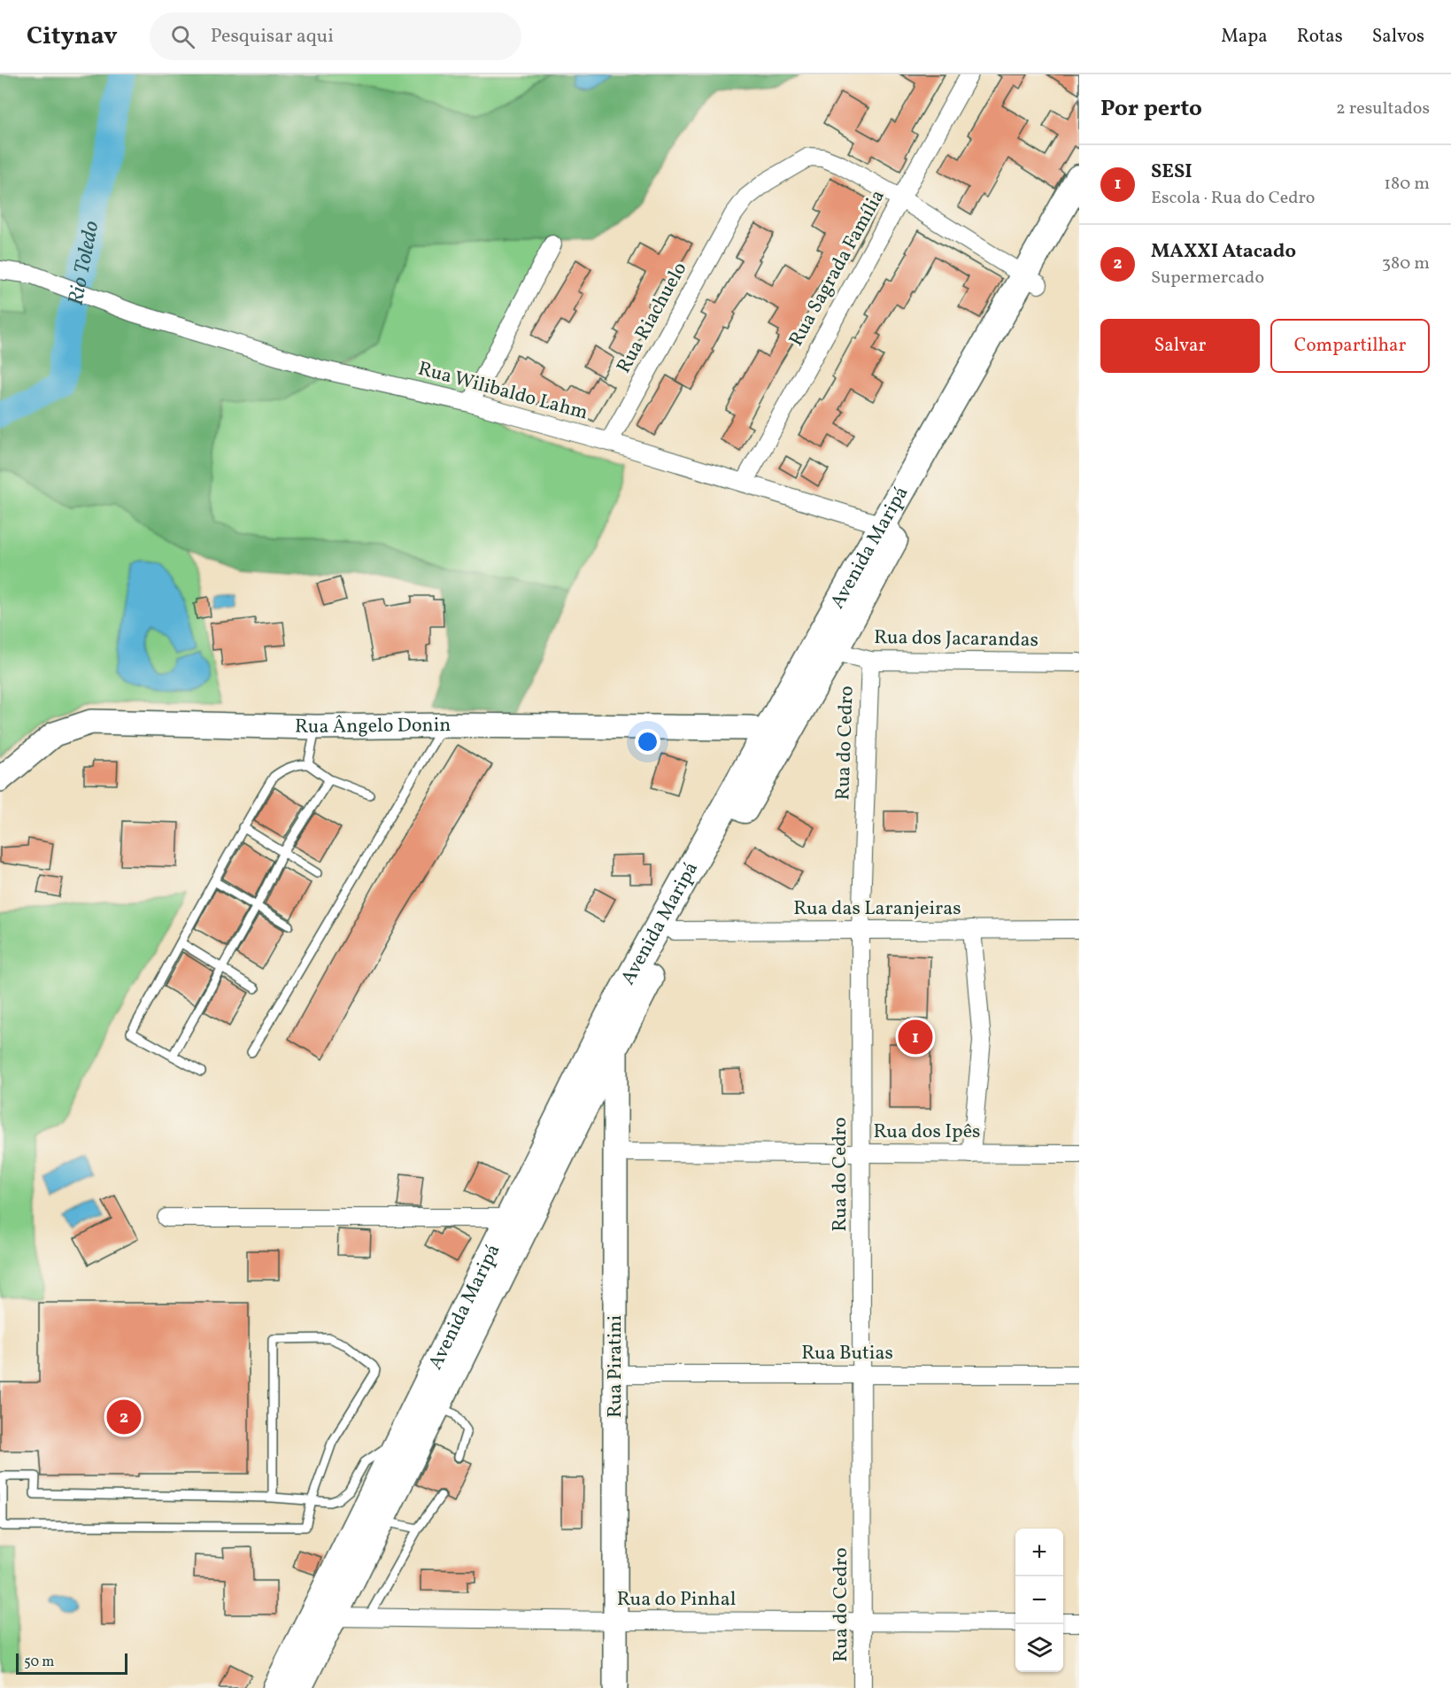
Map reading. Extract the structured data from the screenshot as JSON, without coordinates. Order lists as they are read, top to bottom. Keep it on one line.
{"streets":{"main road":["Avenida Maripá"],"street":["Rua Sagrada Família","Rua Riachuelo","Rua Wilibaldo Lahm","Rua dos Jacarandas","Rua Ângelo Donin","Rua do Cedro","Rua das Laranjeiras","Rua dos Ipês","Rua Butias","Rua Piratini","Rua do Pinhal"]},"crossings":[["Rua Sagrada Família","Rua Riachuelo"],["Rua Sagrada Família","Rua Wilibaldo Lahm"],["Rua Riachuelo","Rua Wilibaldo Lahm"],["Rua Wilibaldo Lahm","Avenida Maripá"],["Avenida Maripá","Rua dos Jacarandas"],["Avenida Maripá","Rua Ângelo Donin"],["Avenida Maripá","Rua das Laranjeiras"],["Avenida Maripá","Rua Piratini"],["Avenida Maripá","Rua do Pinhal"],["Rua dos Jacarandas","Rua do Cedro"],["Rua do Cedro","Rua das Laranjeiras"],["Rua do Cedro","Rua dos Ipês"],["Rua do Cedro","Rua Butias"],["Rua do Cedro","Rua do Pinhal"],["Rua dos Ipês","Rua Piratini"],["Rua Butias","Rua Piratini"],["Rua Piratini","Rua do Pinhal"]],"water":["Rio Toledo"],"scale_bar":"50 m","page":{"header":"Citynav","search":"Pesquisar aqui","nav":["Mapa","Rotas","Salvos"],"heading":["Por perto","2 resultados"],"list":[{"mark":"1","name":"SESI","note":"Escola · Rua do Cedro","value":"180 m"},{"mark":"2","name":"MAXXI Atacado","note":"Supermercado","value":"380 m"}],"buttons":["Salvar","Compartilhar"],"pins":["1","2"],"map_buttons":["+","−"],"scale":"50 m"}}
